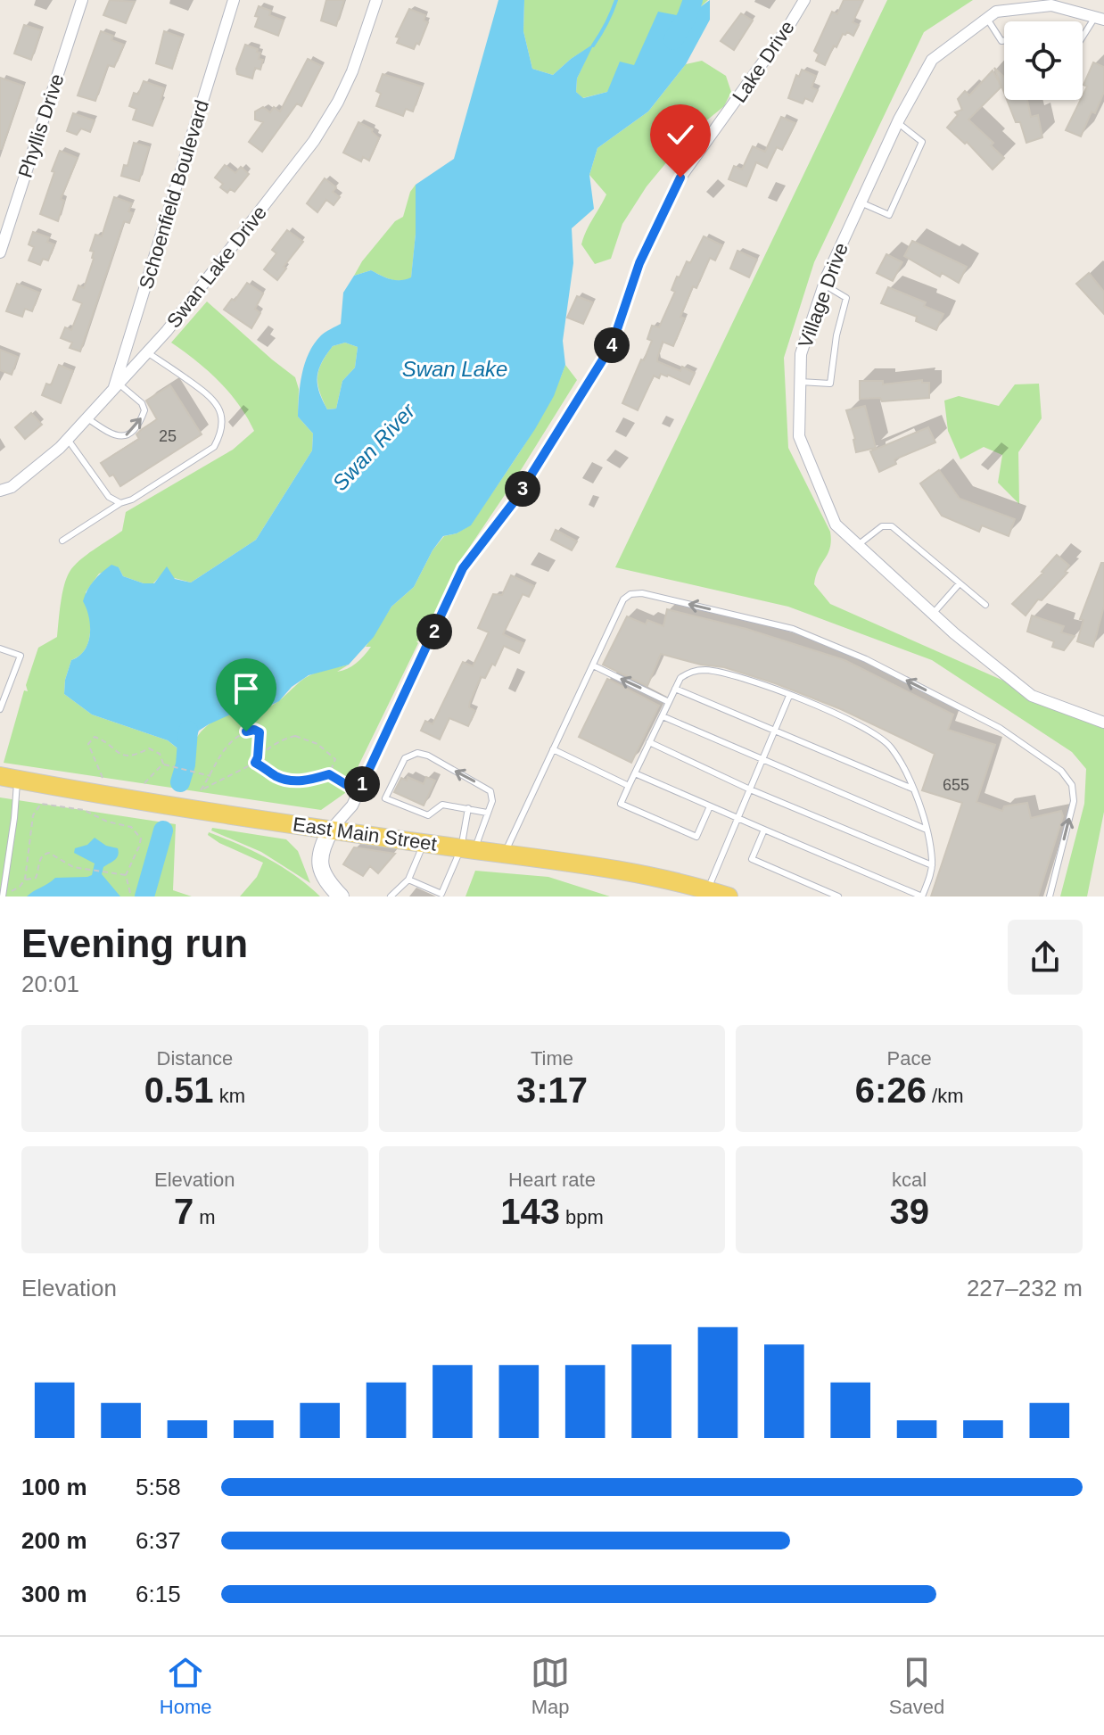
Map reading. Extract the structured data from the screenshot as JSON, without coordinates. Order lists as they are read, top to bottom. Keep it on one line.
{"streets":{"main road":["East Main Street"],"street":["Lake Drive","Phyllis Drive","Schoenfield Boulevard","Swan Lake Drive","Village Drive"]},"crossings":[["Lake Drive","East Main Street"],["Schoenfield Boulevard","Swan Lake Drive"]],"water":["Swan Lake","Swan River"],"house_numbers":["25","655"],"page":{"pins":["4","3","2","1"],"heading":["Evening run","20:01"],"stats":[["Distance","0.51 km"],["Time","3:17"],["Pace","6:26 /km"],["Elevation","7 m"],["Heart rate","143 bpm"],["kcal","39"]],"chart":["Elevation","227–232 m"],"list":[{"name":"100 m","note":"5:58"},{"name":"200 m","note":"6:37"},{"name":"300 m","note":"6:15"}],"tabs":["Home","Map","Saved"]}}
